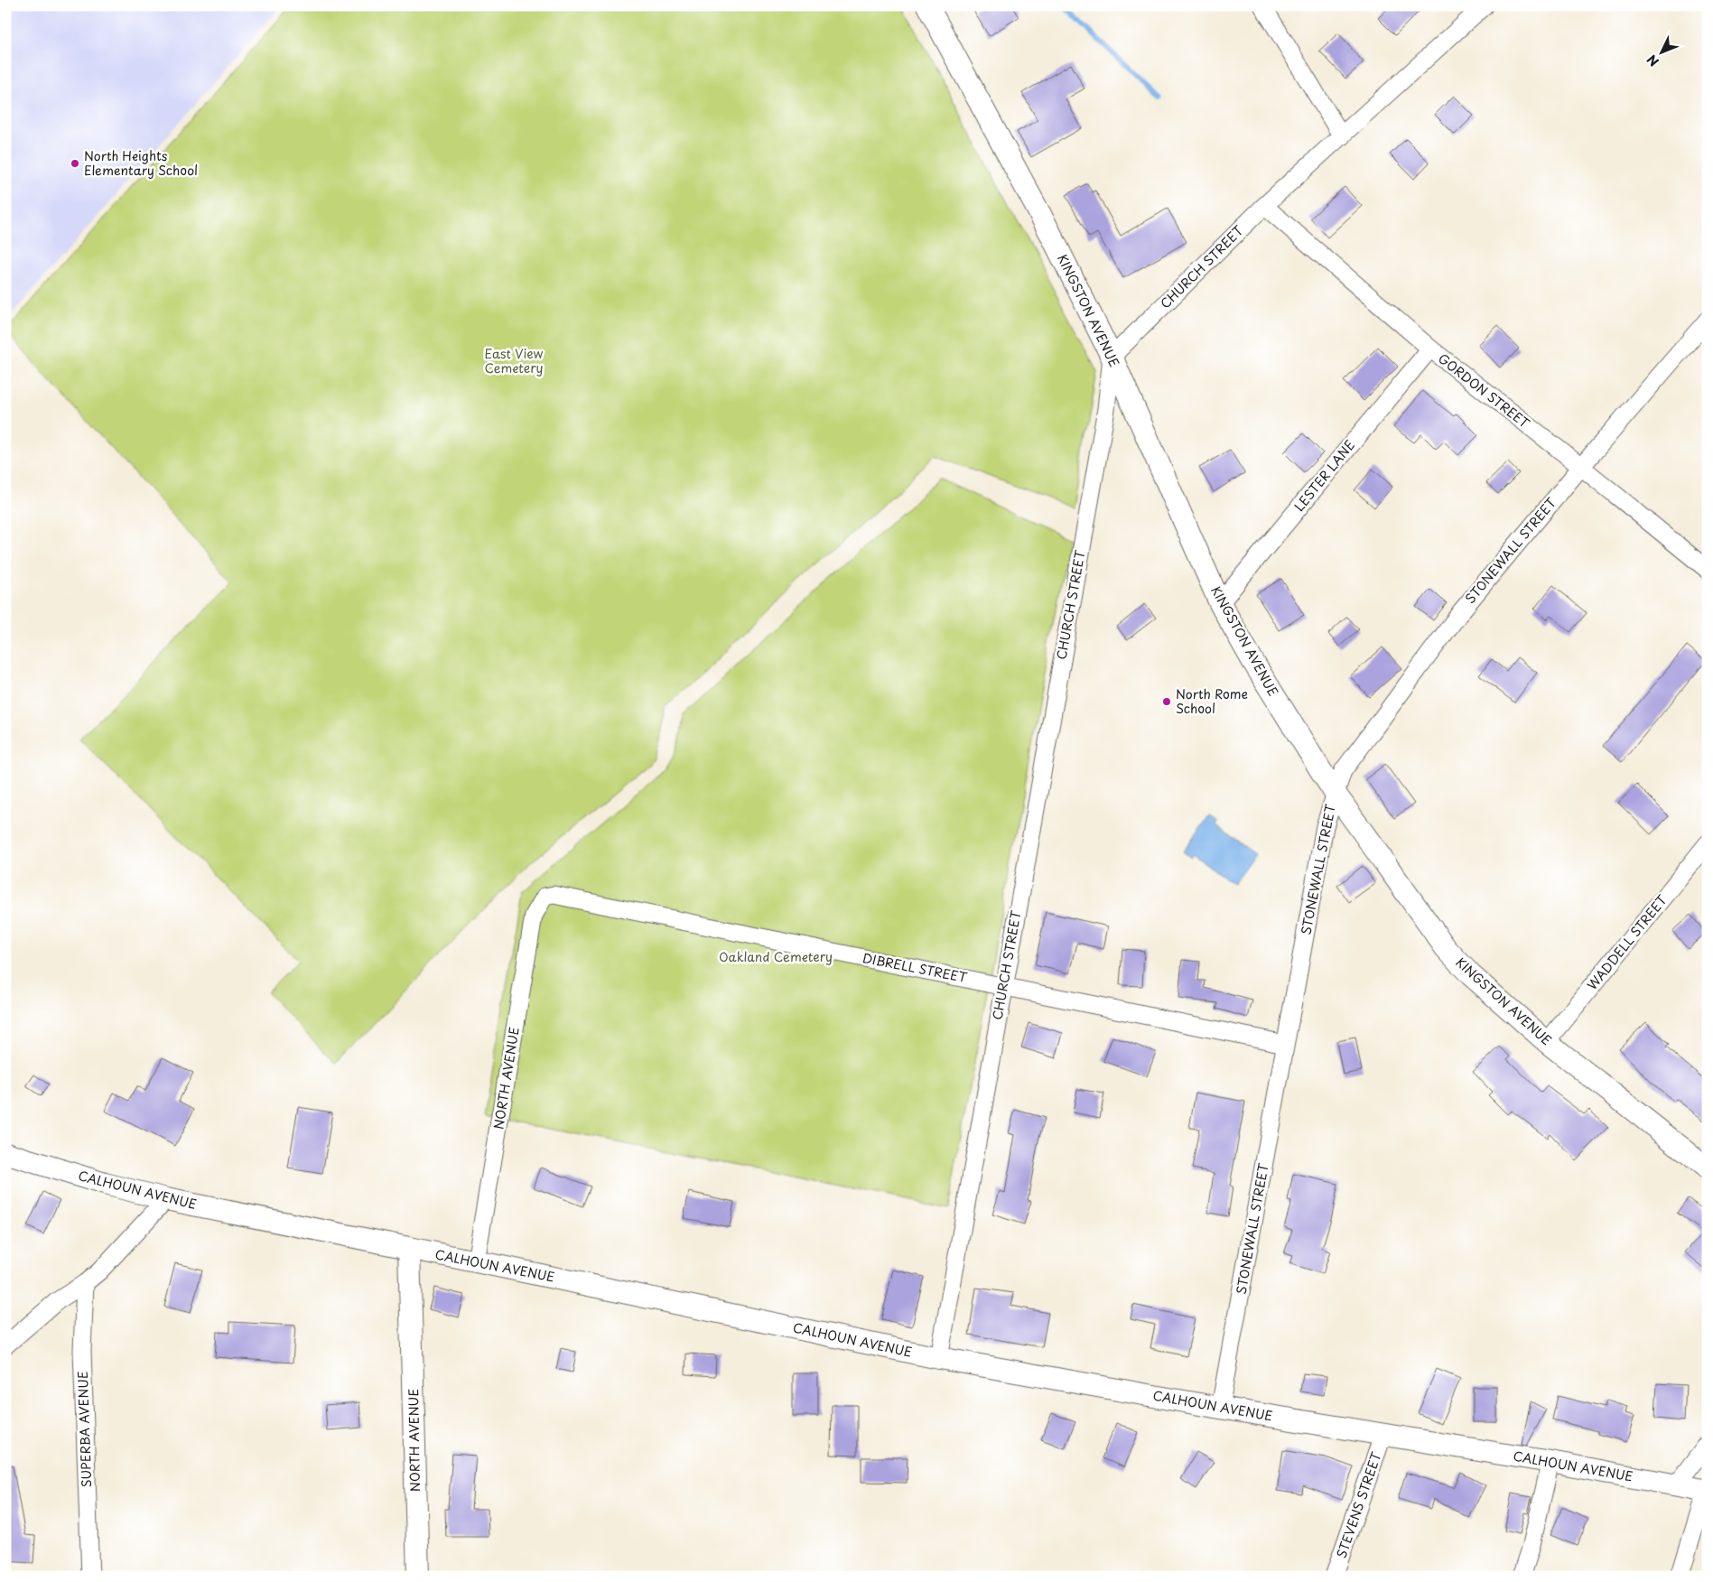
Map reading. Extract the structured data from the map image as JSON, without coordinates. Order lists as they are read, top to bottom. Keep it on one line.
{"streets":{"street":["CHURCH STREET","KINGSTON AVENUE","GORDON STREET","LESTER LANE","STONEWALL STREET","WADDELL STREET","DIBRELL STREET","NORTH AVENUE","CALHOUN AVENUE","SUPERBA AVENUE","STEVENS STREET"]},"crossings":[["CHURCH STREET","KINGSTON AVENUE"],["CHURCH STREET","GORDON STREET"],["CHURCH STREET","DIBRELL STREET"],["CHURCH STREET","CALHOUN AVENUE"],["KINGSTON AVENUE","LESTER LANE"],["KINGSTON AVENUE","STONEWALL STREET"],["KINGSTON AVENUE","WADDELL STREET"],["GORDON STREET","LESTER LANE"],["GORDON STREET","STONEWALL STREET"],["STONEWALL STREET","DIBRELL STREET"],["STONEWALL STREET","CALHOUN AVENUE"],["DIBRELL STREET","NORTH AVENUE"],["NORTH AVENUE","CALHOUN AVENUE"],["CALHOUN AVENUE","STEVENS STREET"]],"parks":["East View Cemetery","Oakland Cemetery"],"places":["North Heights Elementary School","North Rome School"],"north":"bottom left"}
